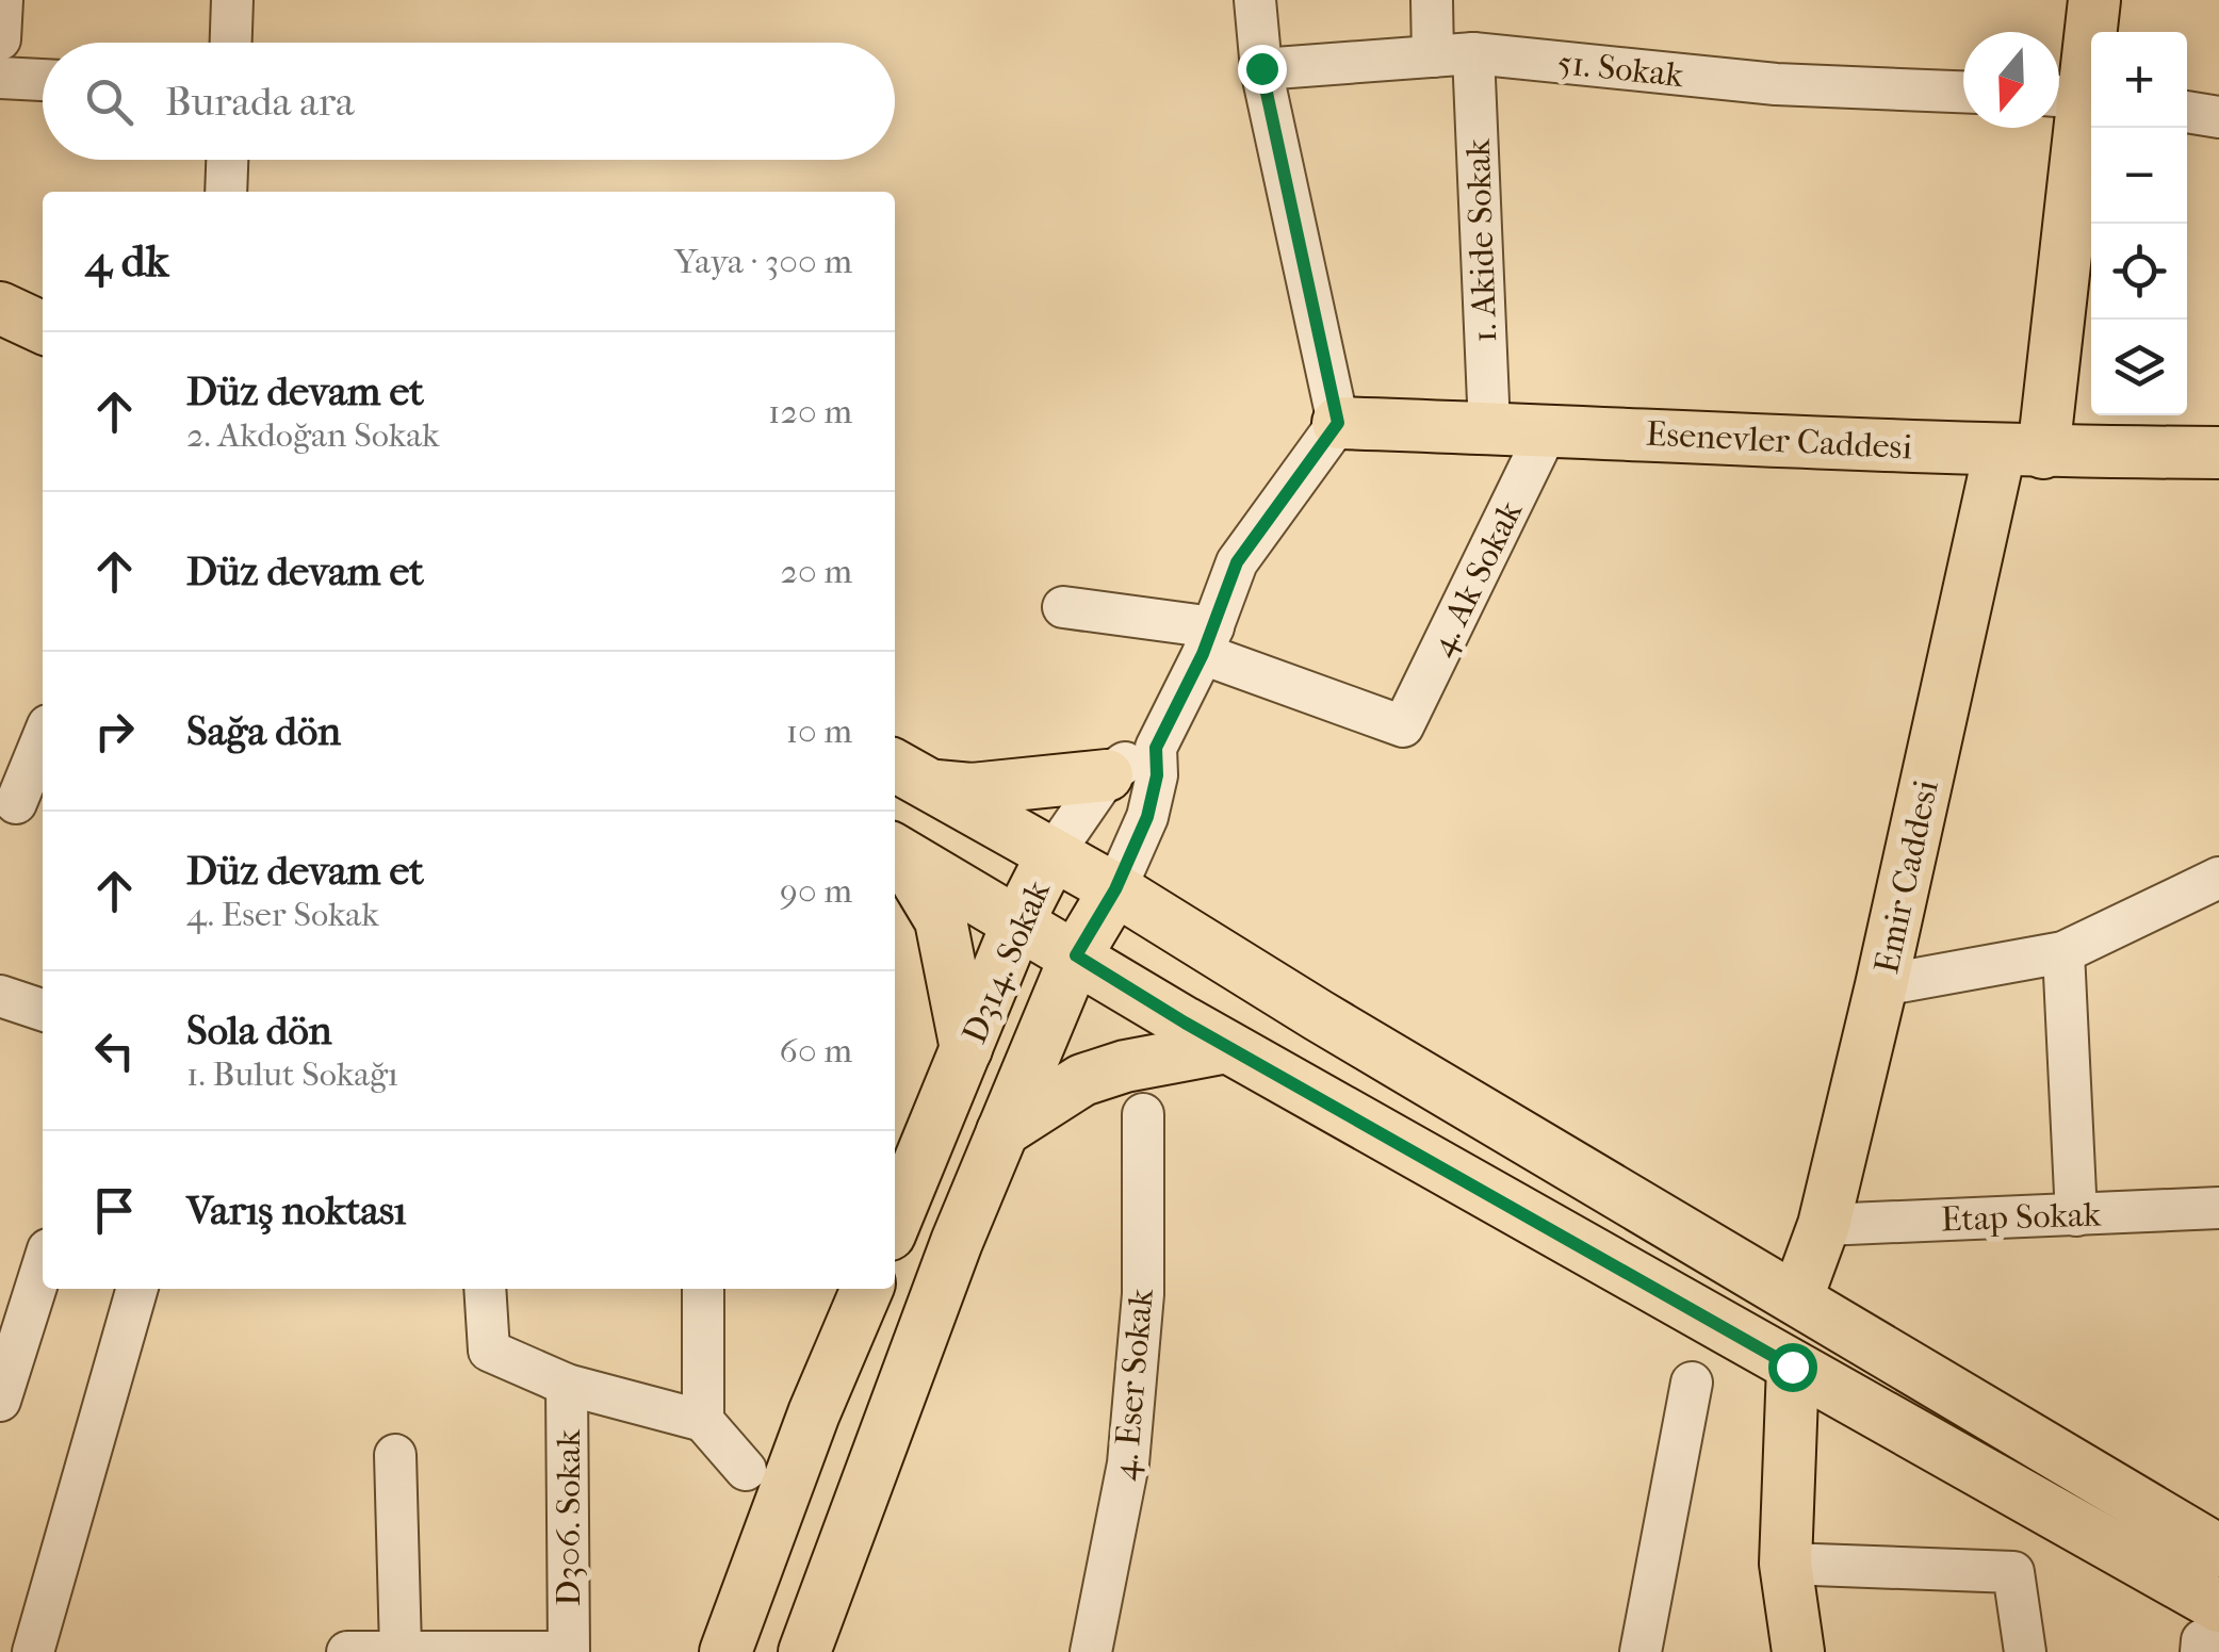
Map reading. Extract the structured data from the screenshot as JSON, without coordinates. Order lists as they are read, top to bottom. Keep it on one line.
{"streets":{"main road":["Esenevler Caddesi","Emir Caddesi","D314. Sokak"],"street":["51. Sokak","1. Akide Sokak","4. Ak Sokak","Etap Sokak","4. Eser Sokak","D306. Sokak"]},"crossings":[["51. Sokak","1. Akide Sokak"],["1. Akide Sokak","Esenevler Caddesi"],["Esenevler Caddesi","4. Ak Sokak"],["Esenevler Caddesi","Emir Caddesi"],["Emir Caddesi","Etap Sokak"]],"north":"bottom","page":{"map_buttons":["+","−"],"search":"Burada ara","heading":["4 dk","Yaya · 300 m"],"list":[["Düz devam et","2. Akdoğan Sokak","120 m"],["Düz devam et","20 m"],["Sağa dön","10 m"],["Düz devam et","4. Eser Sokak","90 m"],["Sola dön","1. Bulut Sokağı","60 m"],"Varış noktası"]}}
